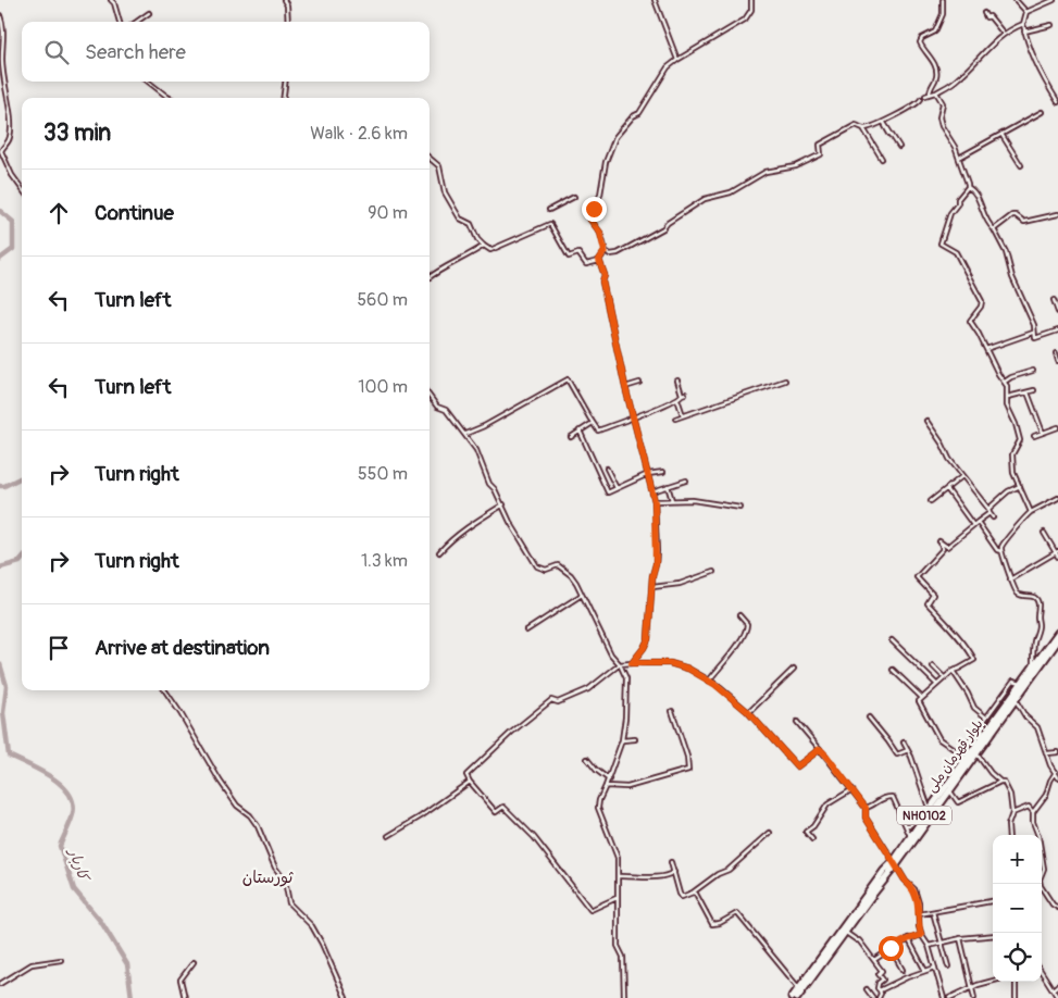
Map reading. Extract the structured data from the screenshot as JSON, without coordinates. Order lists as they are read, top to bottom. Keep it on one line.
{"streets":{"highway":["بلوار قهرمان ملی","NH0102"]},"districts":["ثورستان"],"water":["کاربار"],"page":{"search":"Search here","heading":["33 min","Walk · 2.6 km"],"list":[["Continue","90 m"],["Turn left","560 m"],["Turn left","100 m"],["Turn right","550 m"],["Turn right","1.3 km"],"Arrive at destination"],"map_buttons":["+","−"]}}
